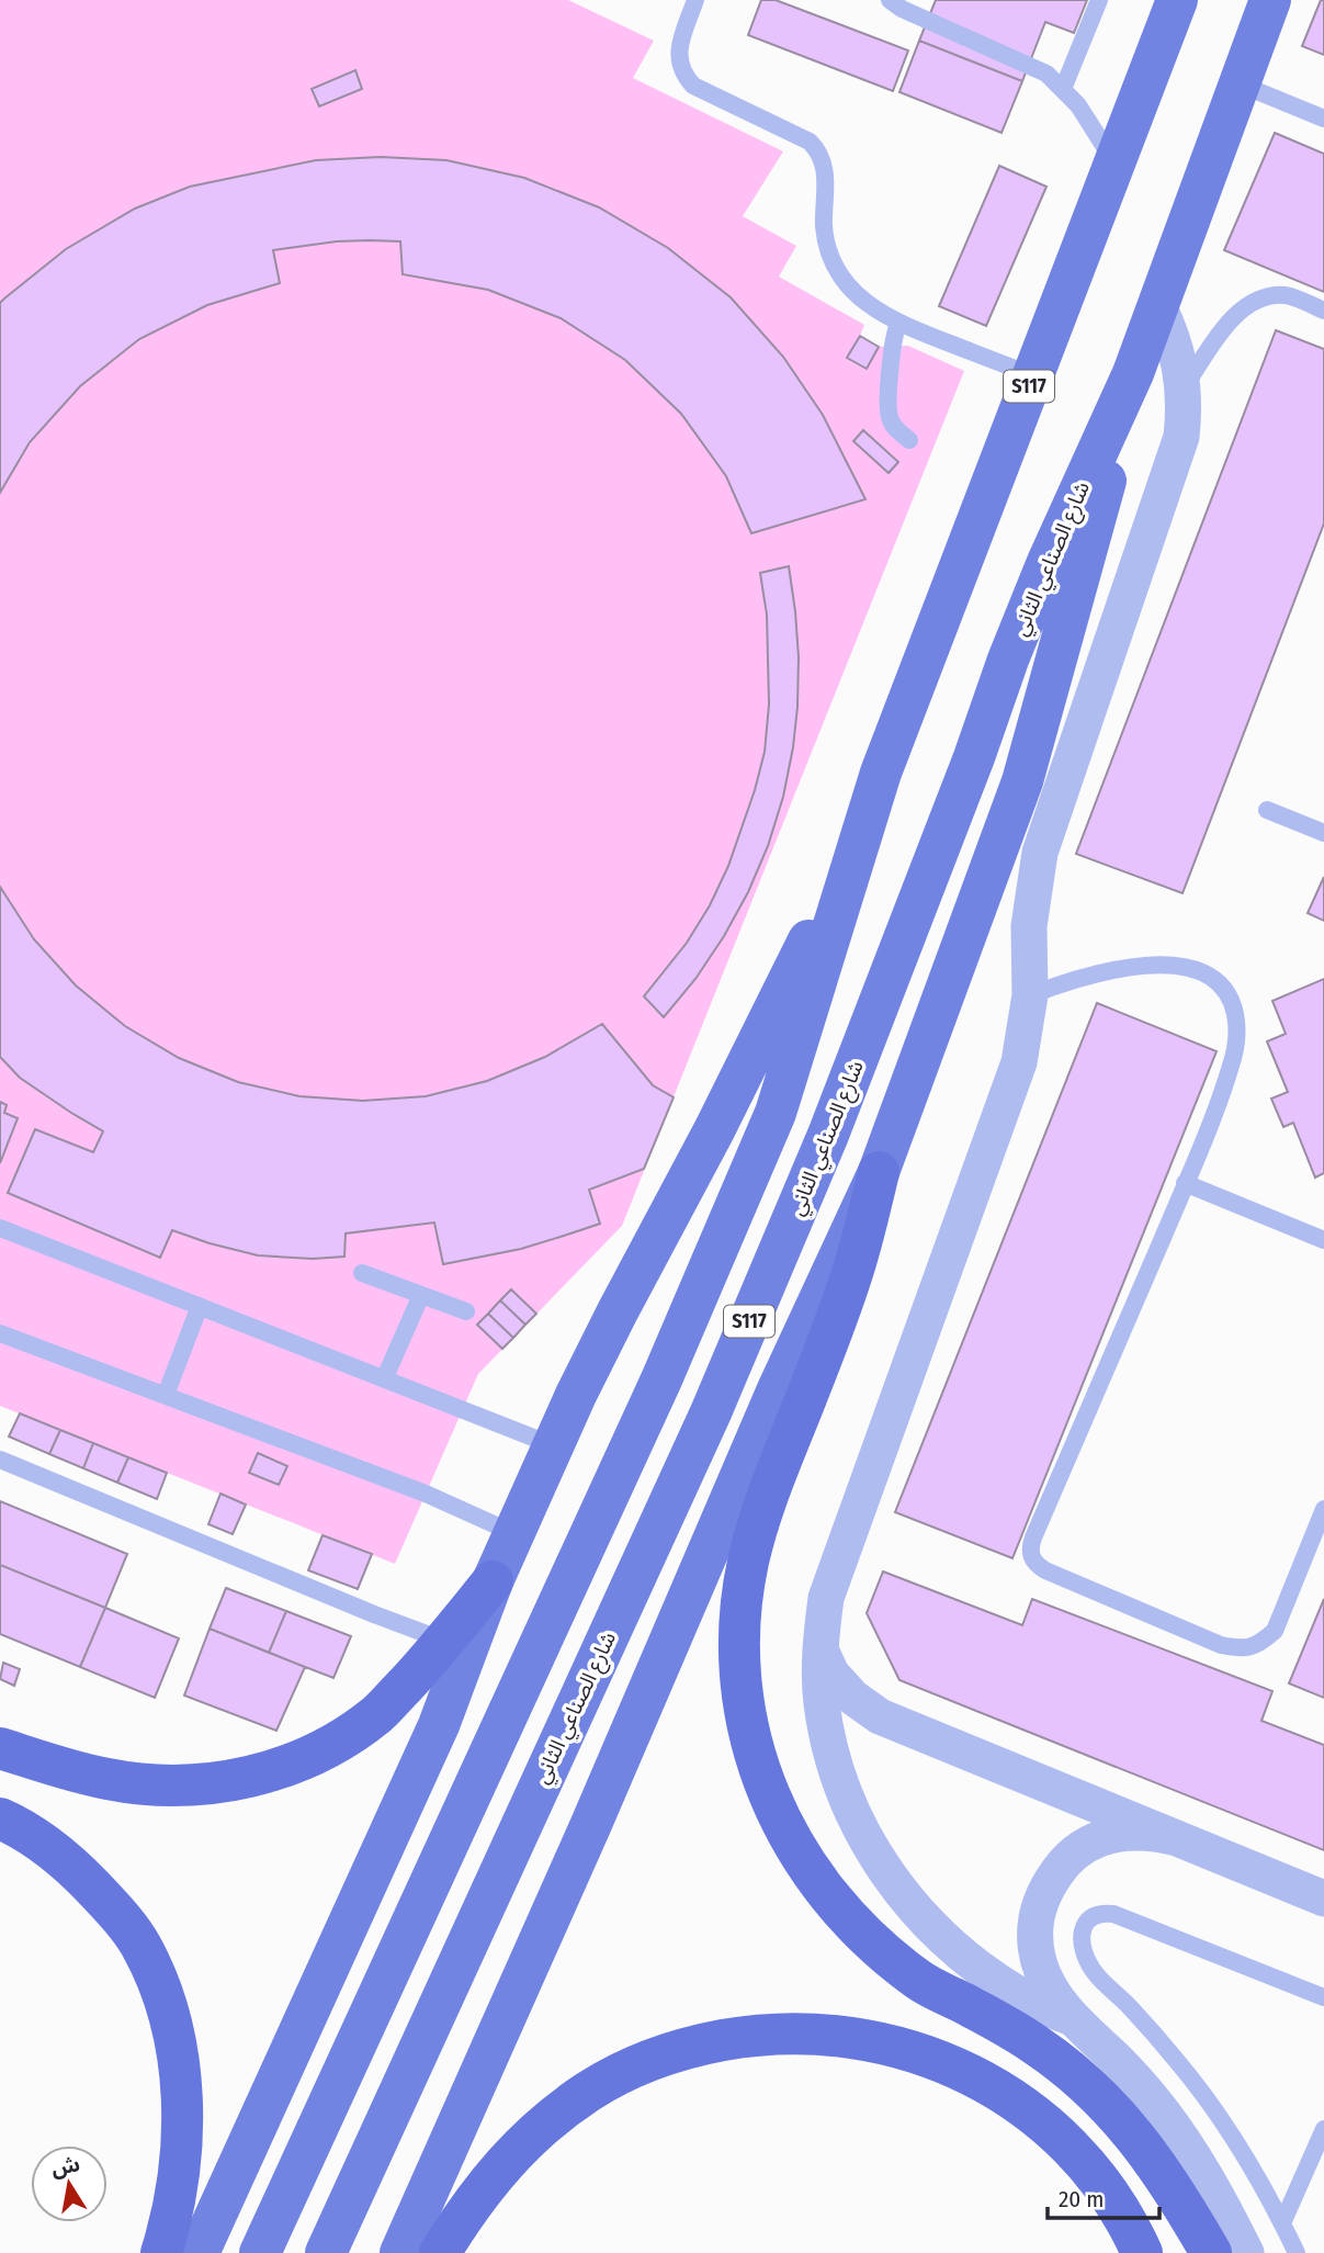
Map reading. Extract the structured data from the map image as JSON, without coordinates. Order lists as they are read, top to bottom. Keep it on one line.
{"streets":{"main road":["S117","شارع الصناعي الثاني"]},"scale_bar":"20 m","north":"top"}
